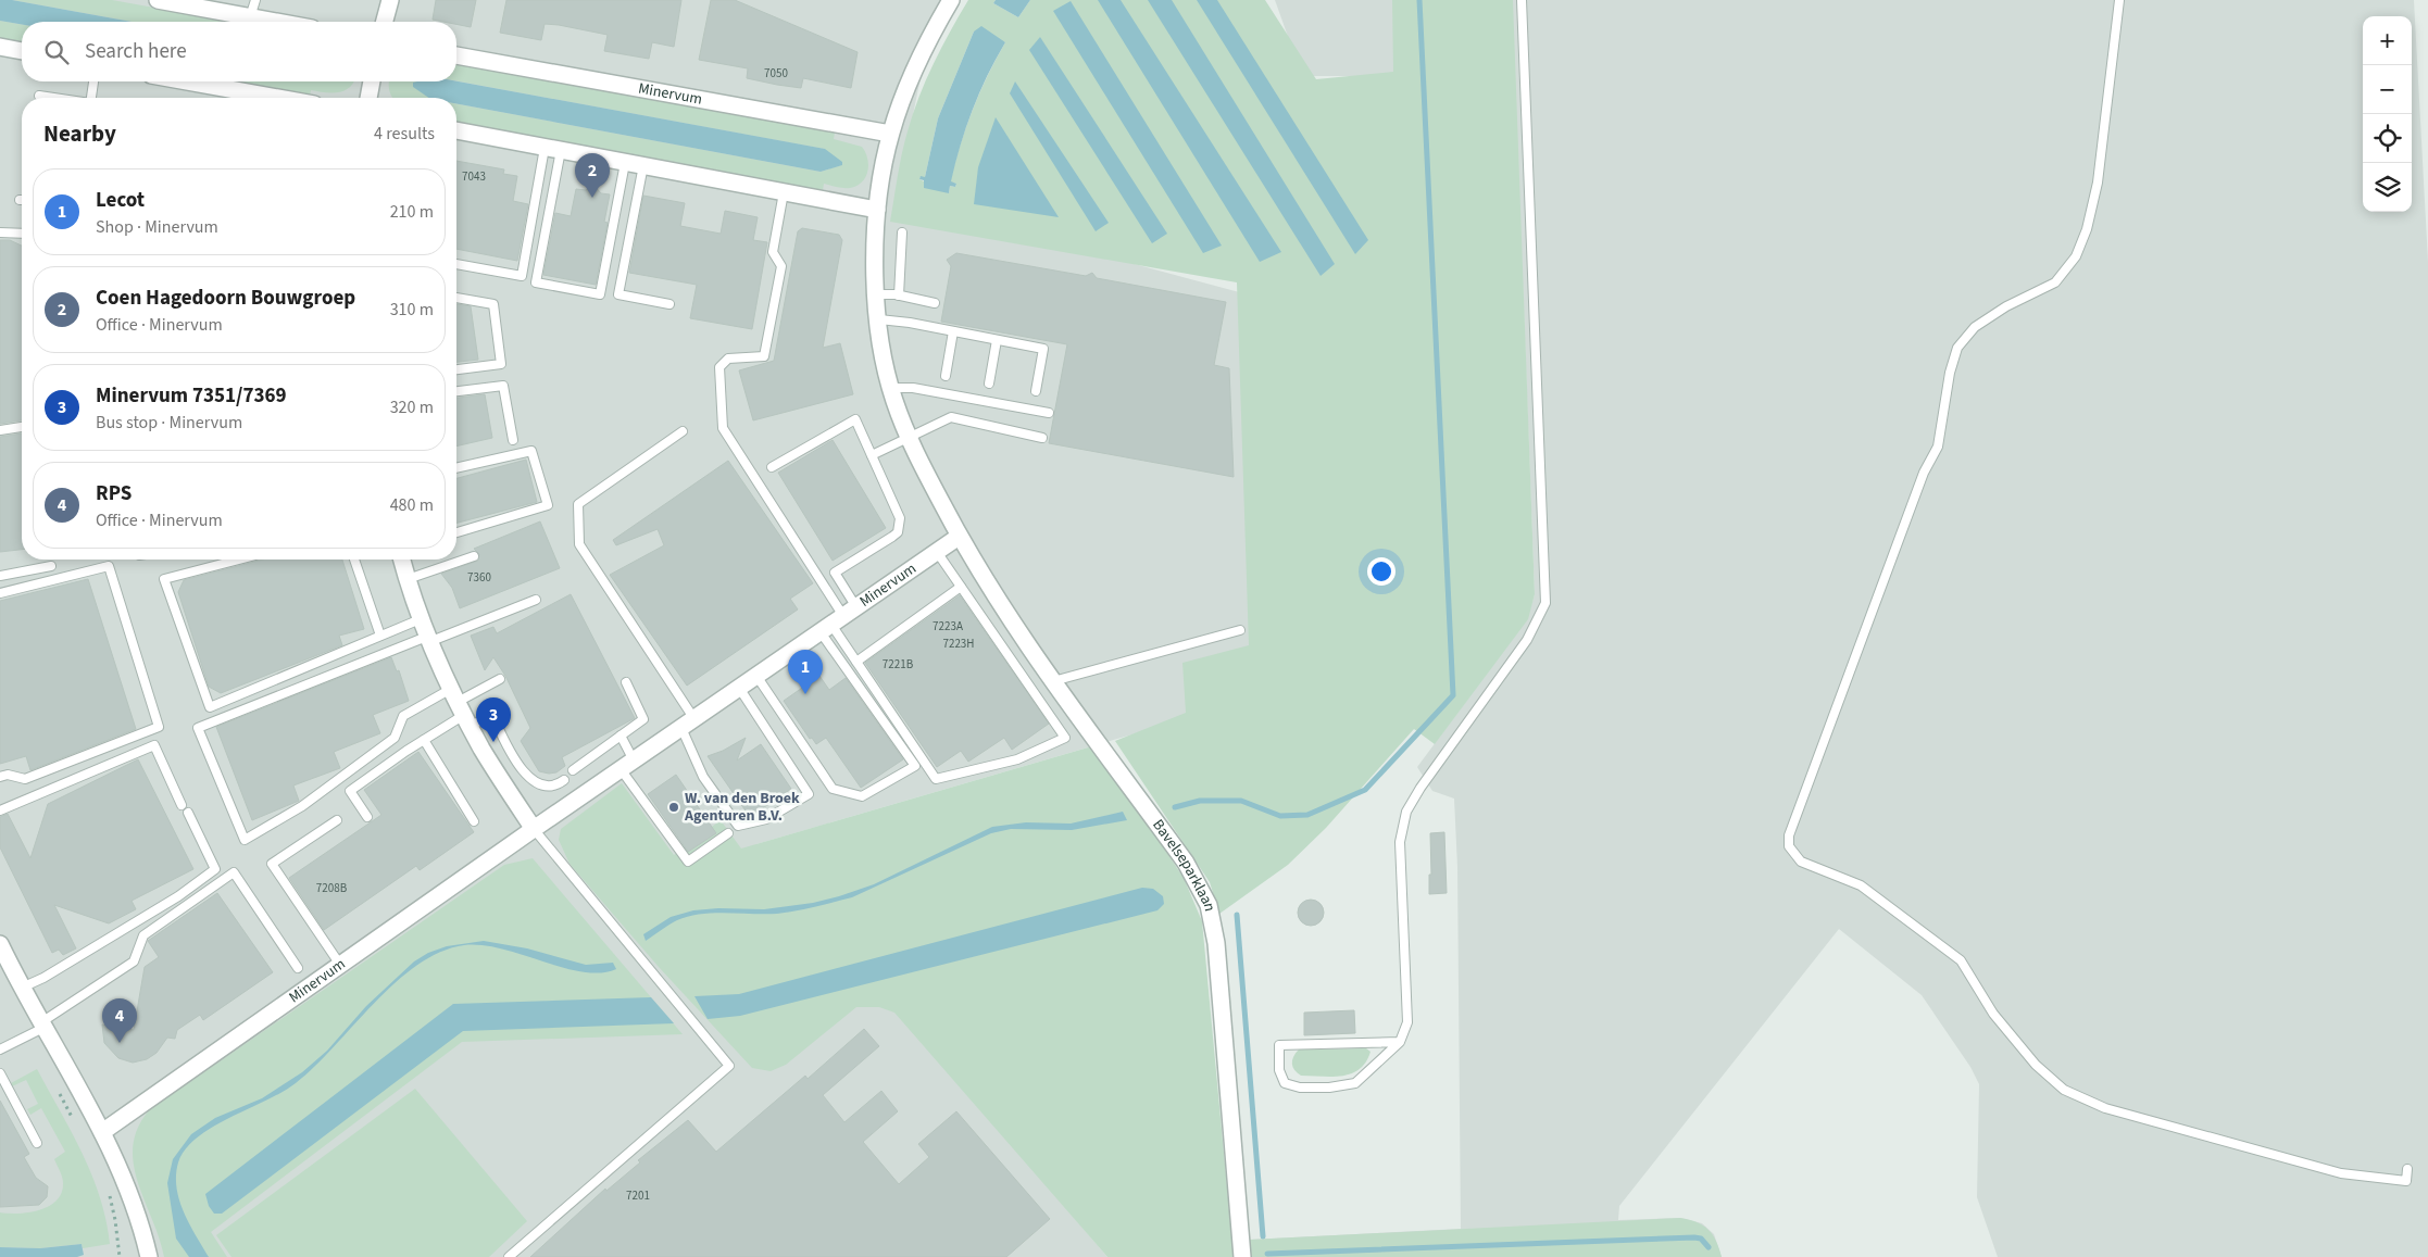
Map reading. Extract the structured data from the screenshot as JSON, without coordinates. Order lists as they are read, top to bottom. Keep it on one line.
{"streets":{"street":["Minervum","Bavelseparklaan"]},"crossings":[["Minervum","Bavelseparklaan"]],"places":["W. van den Broek Agenturen B.V."],"house_numbers":["7050","7043","7360","7223A","7223H","7221B","7208B","7201"],"page":{"map_buttons":["+","−"],"search":"Search here","heading":["Nearby","4 results"],"pins":["2","1","3","4"],"list":[{"mark":"1","name":"Lecot","note":"Shop · Minervum","value":"210 m"},{"mark":"2","name":"Coen Hagedoorn Bouwgroep","note":"Office · Minervum","value":"310 m"},{"mark":"3","name":"Minervum 7351/7369","note":"Bus stop · Minervum","value":"320 m"},{"mark":"4","name":"RPS","note":"Office · Minervum","value":"480 m"}]}}
